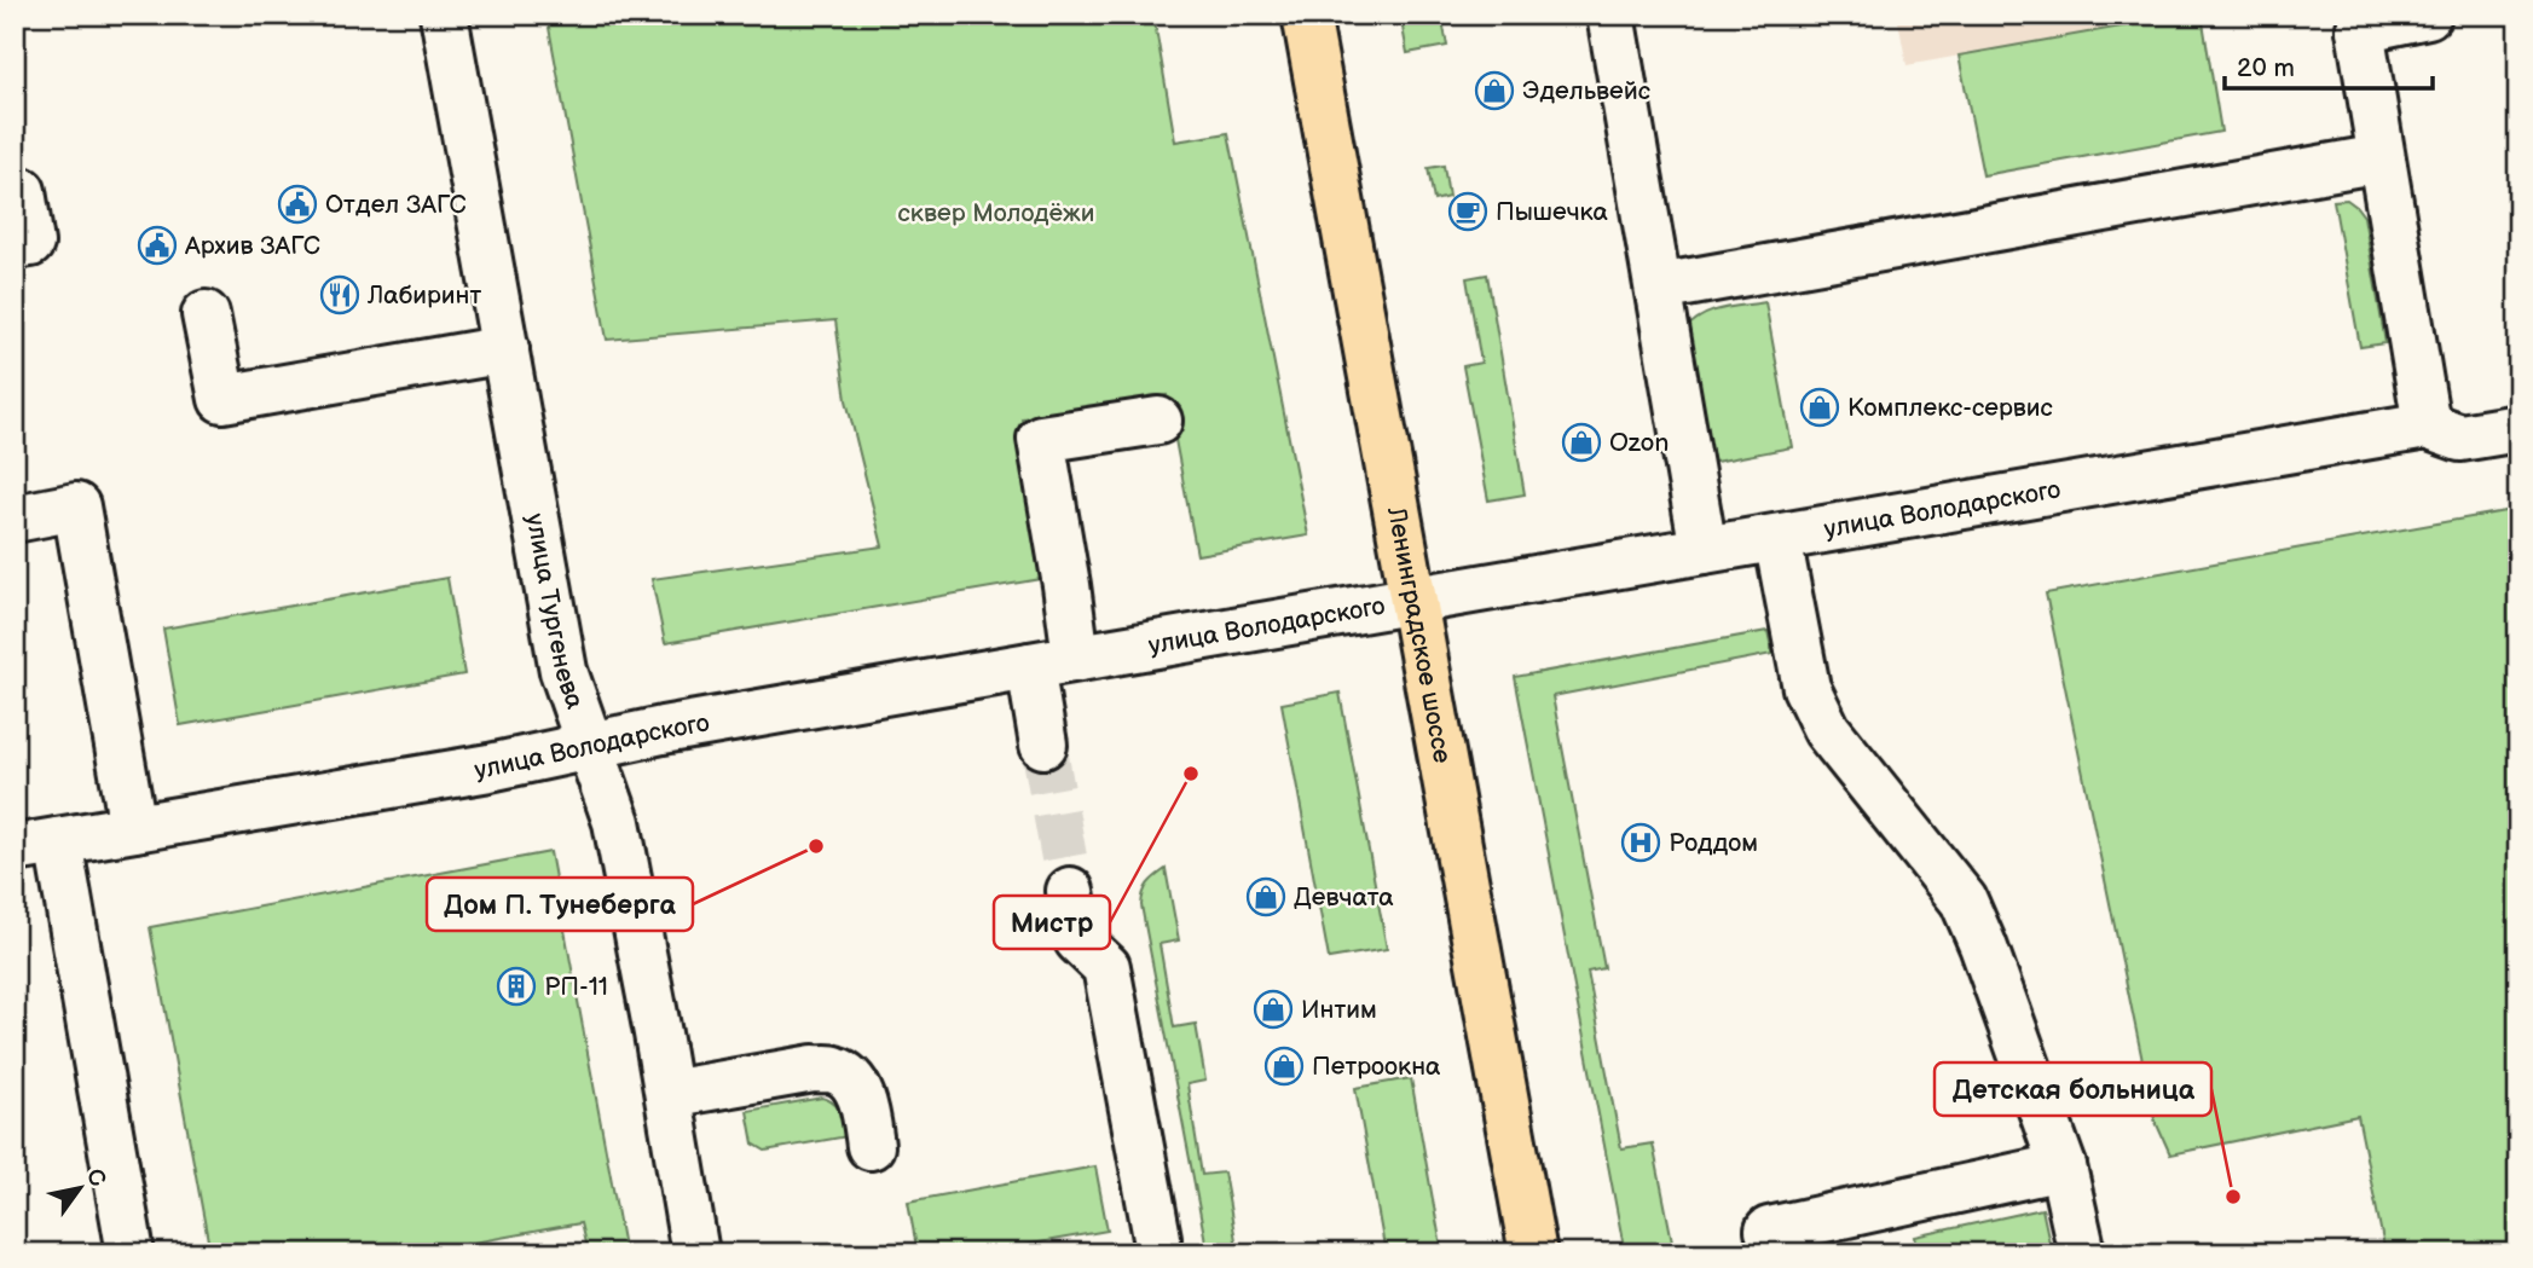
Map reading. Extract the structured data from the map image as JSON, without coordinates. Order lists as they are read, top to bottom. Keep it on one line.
{"streets":{"main road":["Ленинградское шоссе"],"street":["улица Володарского","улица Тургенева"]},"crossings":[["улица Володарского","улица Тургенева"],["улица Володарского","Ленинградское шоссе"]],"parks":["сквер Молодёжи"],"places":{"shop":["Эдельвейс","Комплекс-сервис","Ozon","Девчата","Интим","Петроокна"],"public building":["Отдел ЗАГС","Архив ЗАГС"],"cafe":["Пышечка"],"restaurant":["Лабиринт"],"other":["Мистр","Дом П. Тунеберга","Детская больница"],"hospital":["Роддом"],"building":["РП-11"]},"scale_bar":"20 m","north":"top right"}
